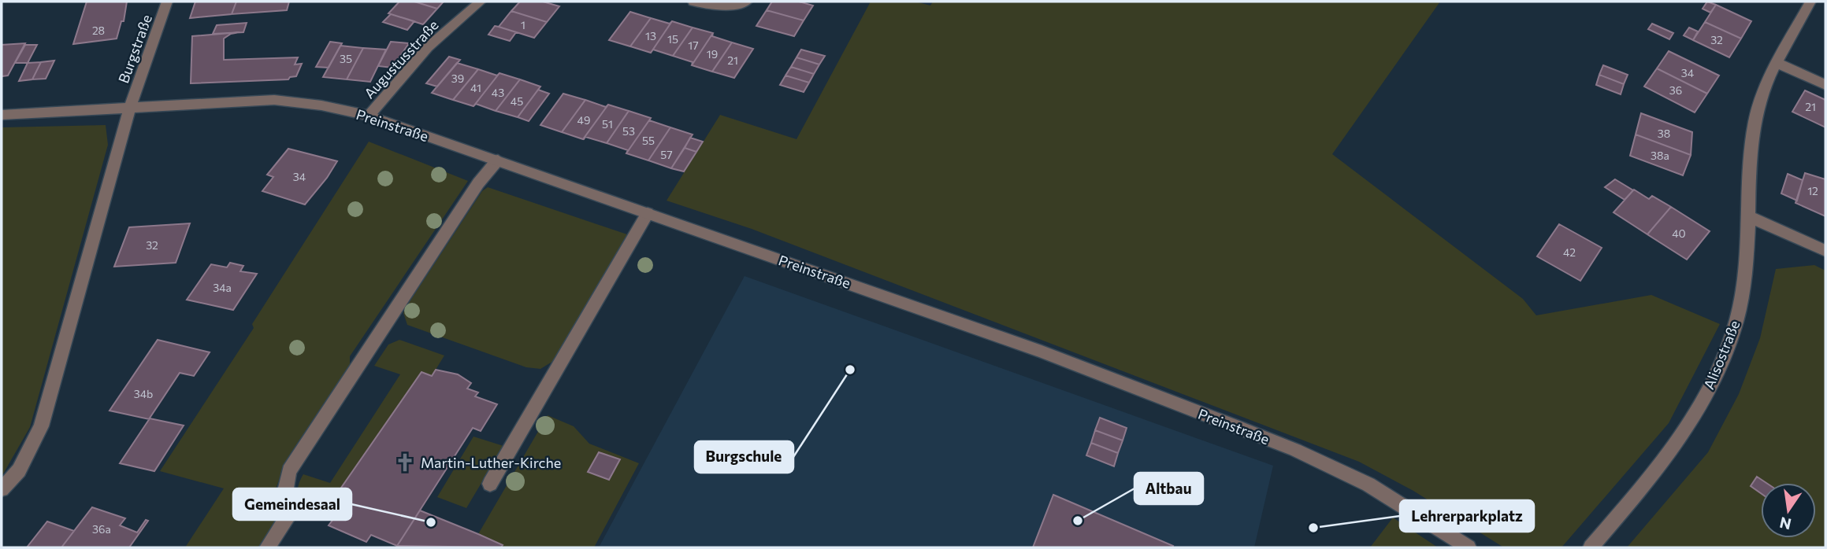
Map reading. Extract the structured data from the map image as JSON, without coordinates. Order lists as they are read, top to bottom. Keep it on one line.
{"streets":{"street":["Burgstraße","Augustusstraße","Preinstraße","Alisostraße"]},"crossings":[["Burgstraße","Preinstraße"],["Augustusstraße","Preinstraße"]],"places":{"other":["Burgschule","Altbau","Gemeindesaal","Lehrerparkplatz"],"church":["Martin-Luther-Kirche"]},"house_numbers":["1","28","13","15","32","17","19","35","21","34","39","41","36","43","45","21","49","51","53","38","55","57","38a","34","12","40","32","42","34a","34b","36a"],"north":"bottom"}
